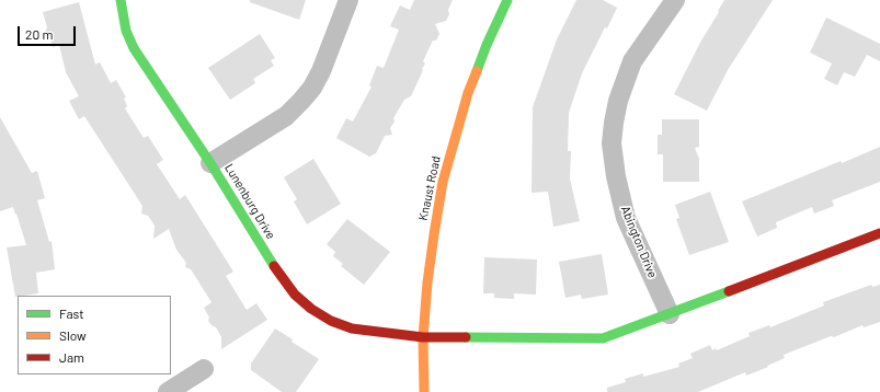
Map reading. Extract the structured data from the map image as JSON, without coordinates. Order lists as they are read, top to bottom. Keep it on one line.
{"streets":{"street":["Knaust Road","Lunenburg Drive","Abington Drive"]},"crossings":[["Knaust Road","Lunenburg Drive"]],"legend":["Fast","Slow","Jam"],"scale_bar":"20 m"}
